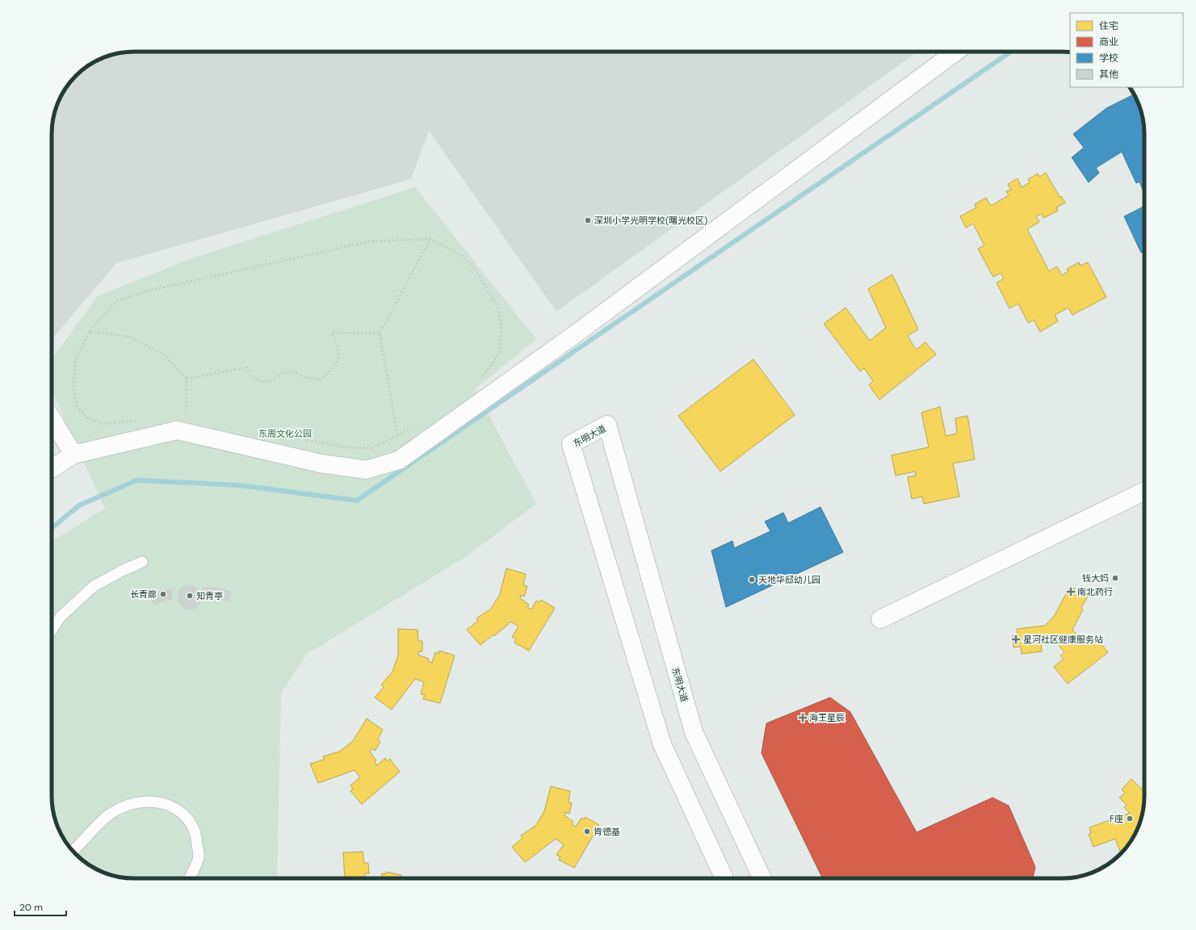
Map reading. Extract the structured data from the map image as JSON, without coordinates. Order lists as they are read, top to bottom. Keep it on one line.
{"streets":{"street":["东明大道"]},"parks":["东周文化公园"],"places":{"other":["深圳小学光明学校(曙光校区)","钱大妈","天地华邸幼儿园","长青廊","知青亭","F座","肯德基"],"health":["南北药行","星河社区健康服务站","海王星辰"]},"legend":["住宅","商业","学校","其他"],"scale_bar":"20 m"}
